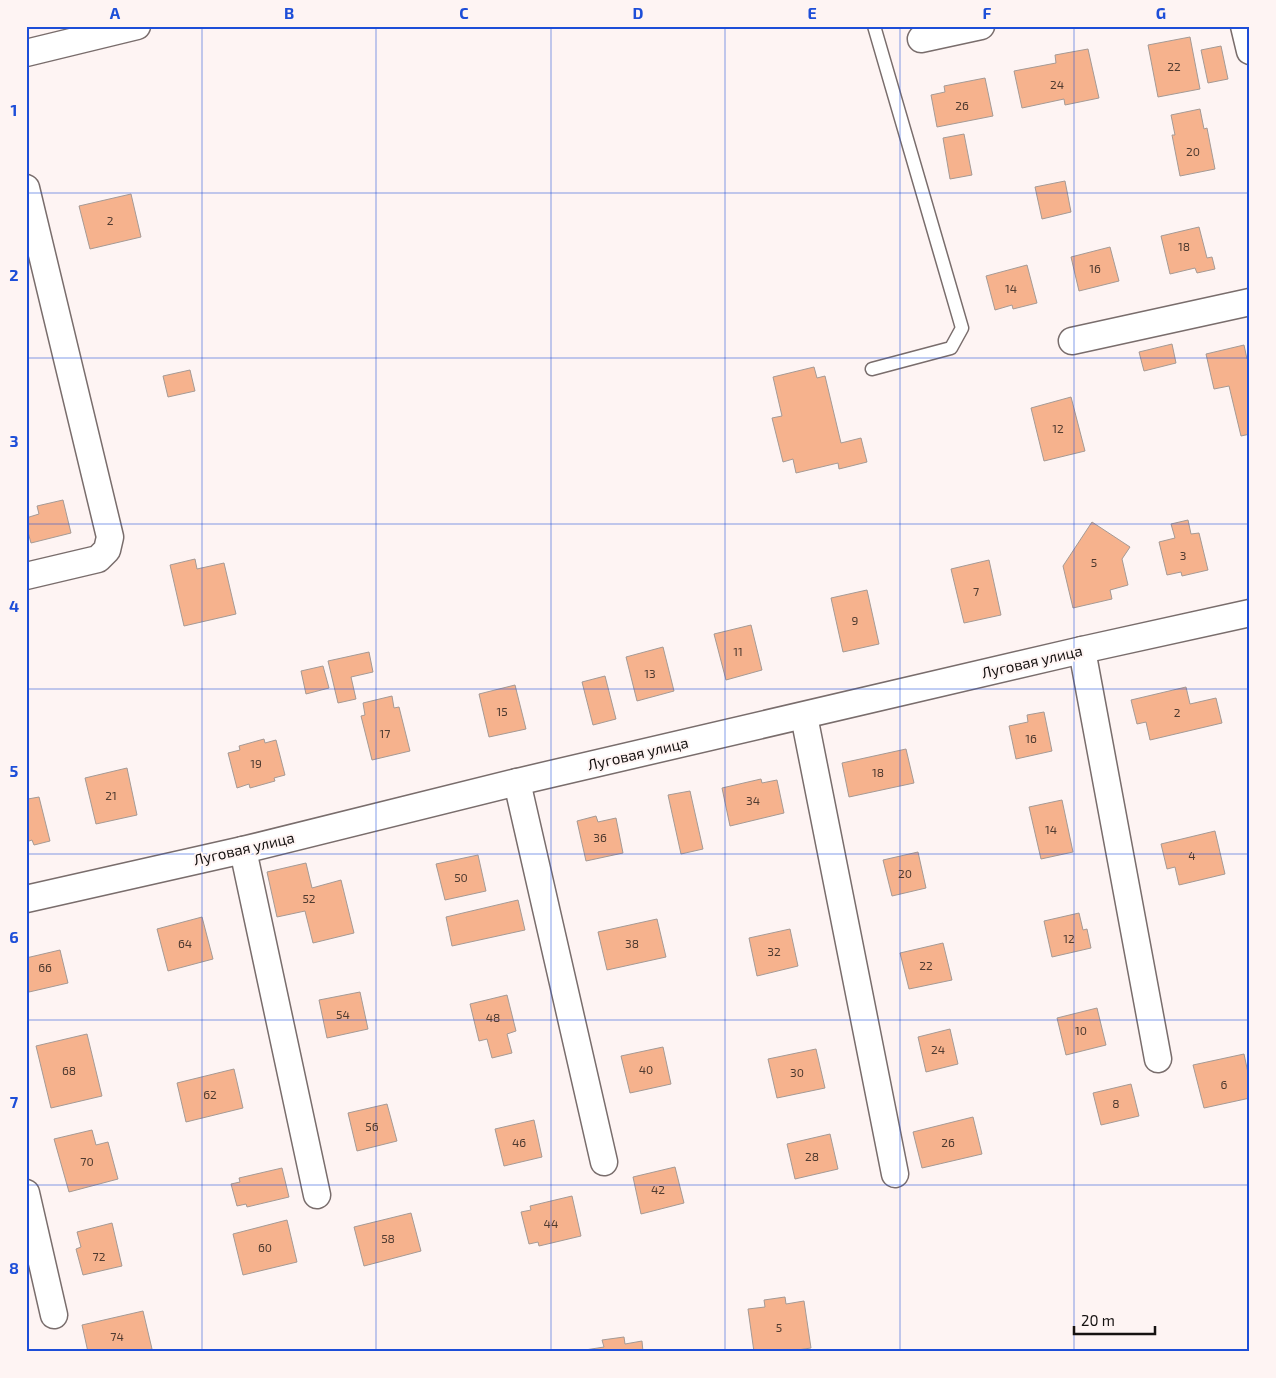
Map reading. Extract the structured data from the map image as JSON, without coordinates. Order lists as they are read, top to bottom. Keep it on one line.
{"streets":{"street":["Луговая улица"]},"house_numbers":["22","24","26","20","2","18","16","14","12","3","5","7","9","11","13","15","2","17","16","19","18","21","34","14","36","4","20","50","52","12","64","38","32","22","66","54","48","10","24","40","68","30","6","62","8","56","46","26","28","70","42","44","58","60","72","5","74"],"scale_bar":"20 m","grid":{"columns":["A","B","C","D","E","F","G"],"rows":["1","2","3","4","5","6","7","8"]}}
